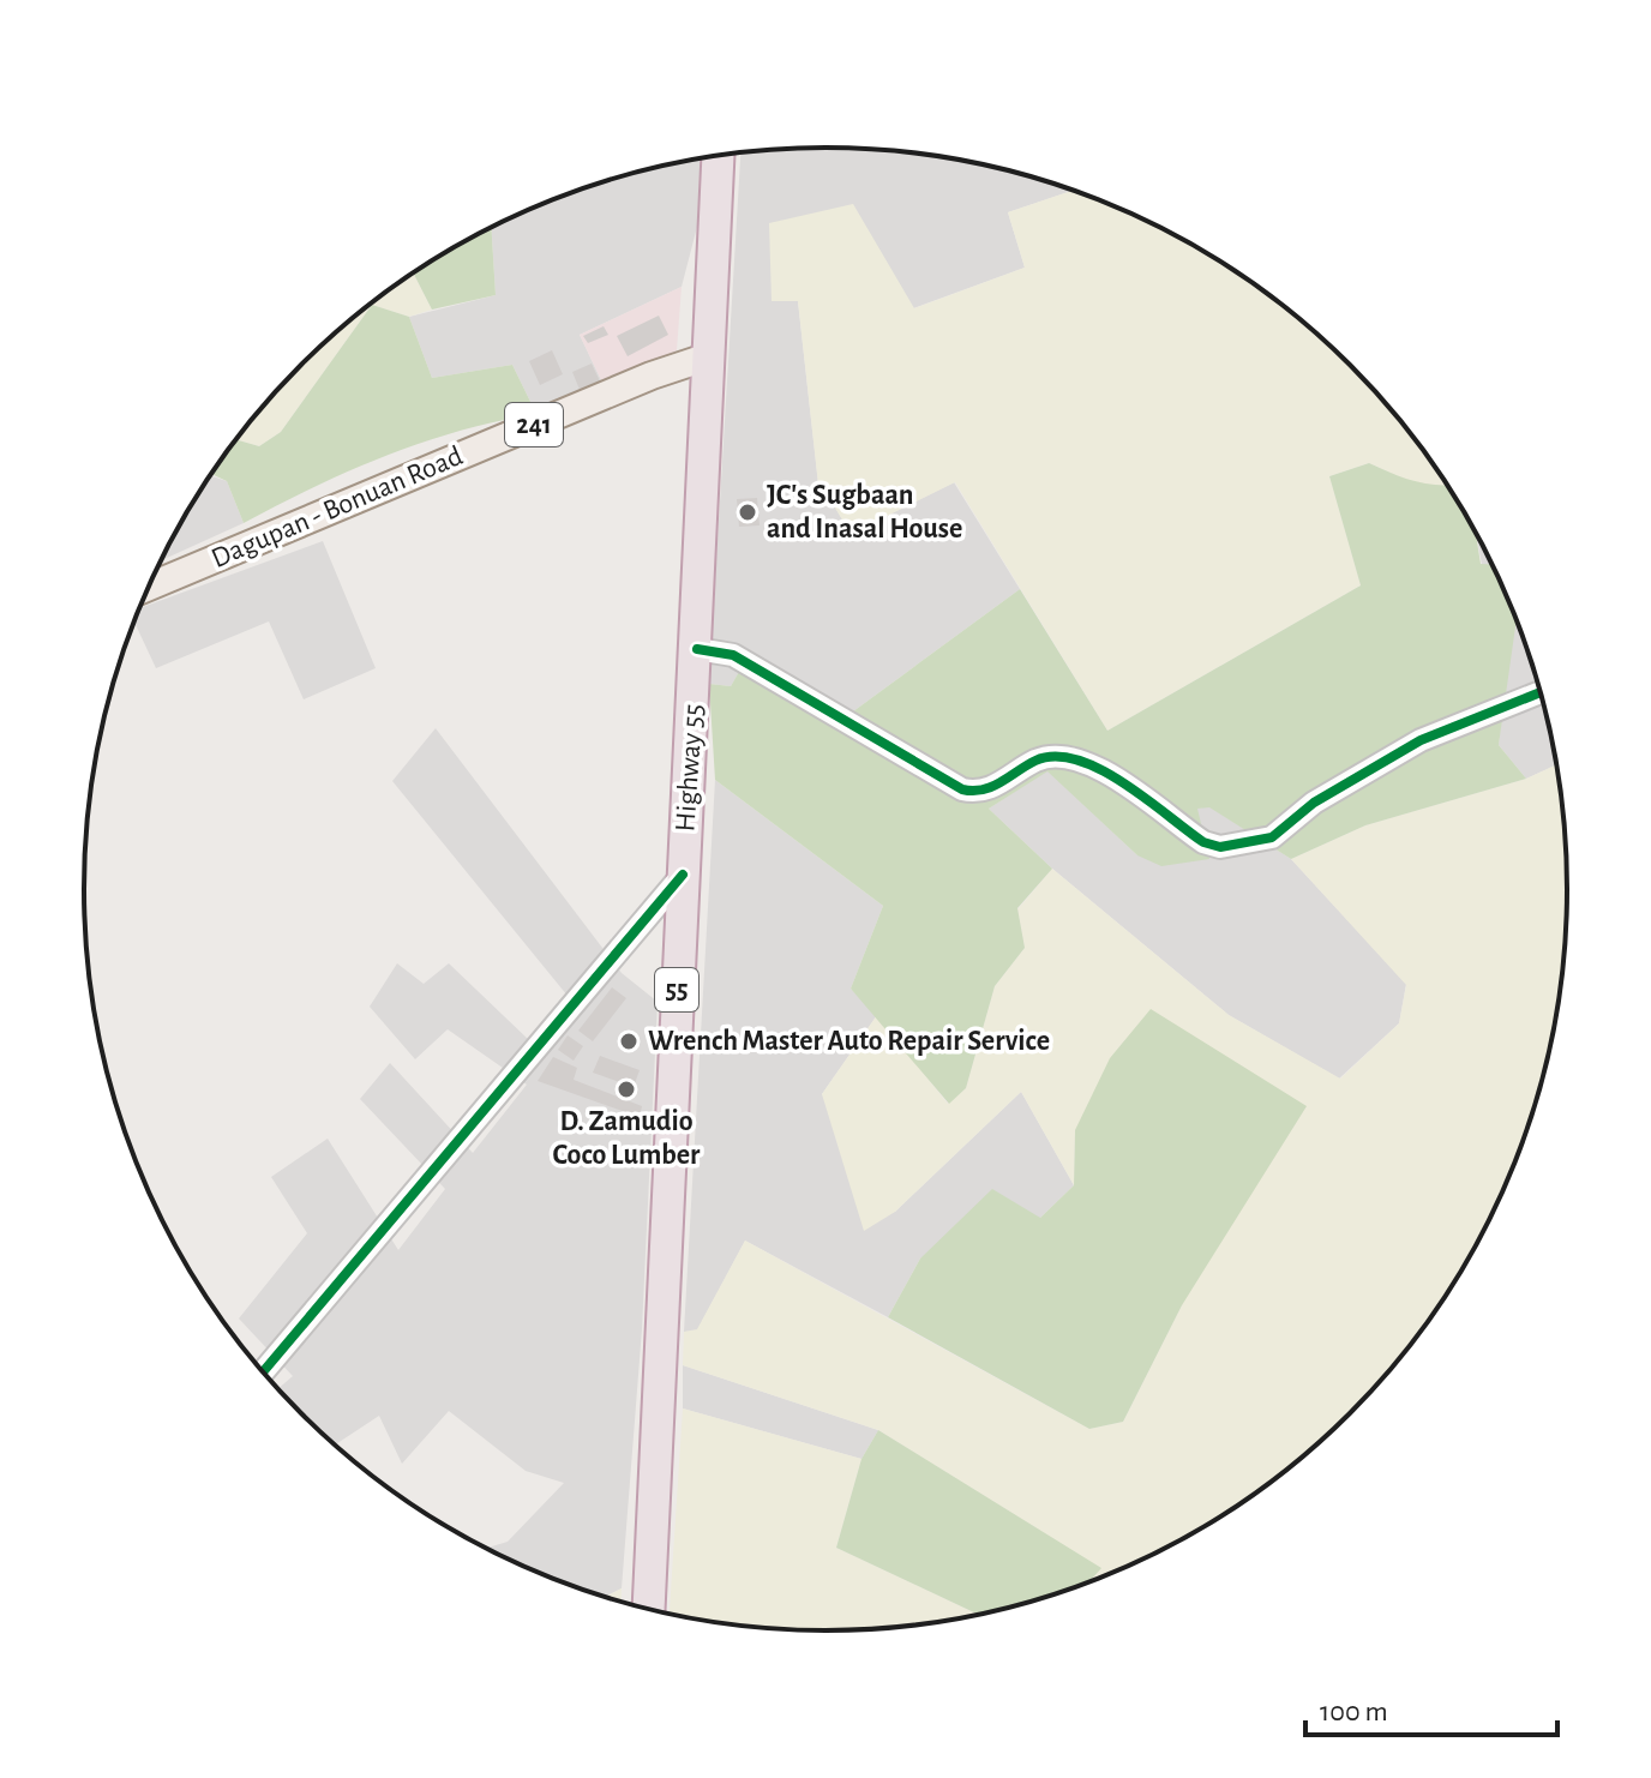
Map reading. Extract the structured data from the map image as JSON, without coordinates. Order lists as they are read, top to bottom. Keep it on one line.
{"streets":{"highway":["Highway 55","55"],"main road":["241","Dagupan - Bonuan Road"]},"crossings":[["Dagupan - Bonuan Road","Highway 55"]],"places":["JC's Sugbaan and Inasal House","Wrench Master Auto Repair Service","D. Zamudio Coco Lumber"],"scale_bar":"100 m"}
